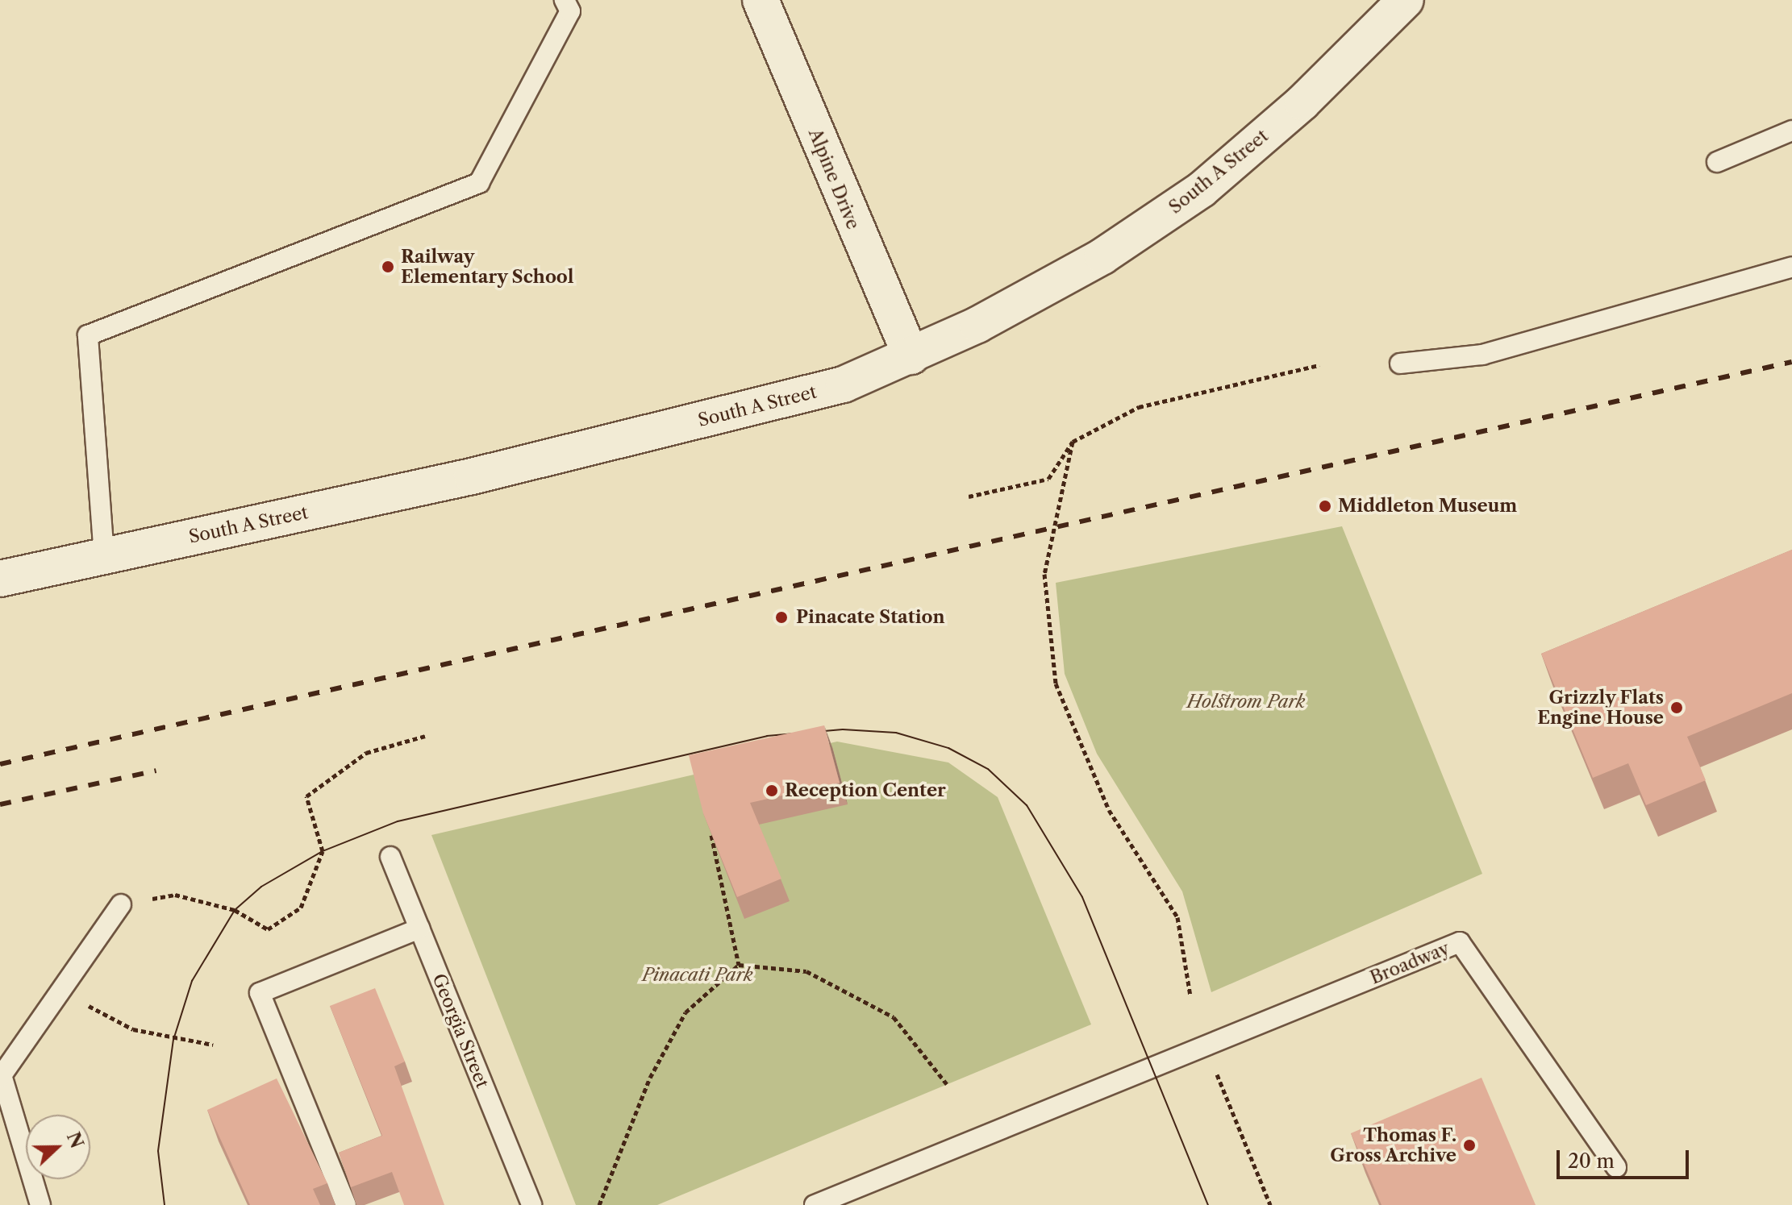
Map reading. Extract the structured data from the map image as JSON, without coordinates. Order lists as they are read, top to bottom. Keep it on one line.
{"streets":{"main road":["South A Street","Alpine Drive"],"lane":["Broadway","Georgia Street"]},"crossings":[["South A Street","Alpine Drive"]],"parks":["Holstrom Park","Pinacati Park"],"places":["Railway Elementary School","Middleton Museum","Pinacate Station","Grizzly Flats Engine House","Reception Center","Thomas F. Gross Archive"],"scale_bar":"20 m","north":"right"}
